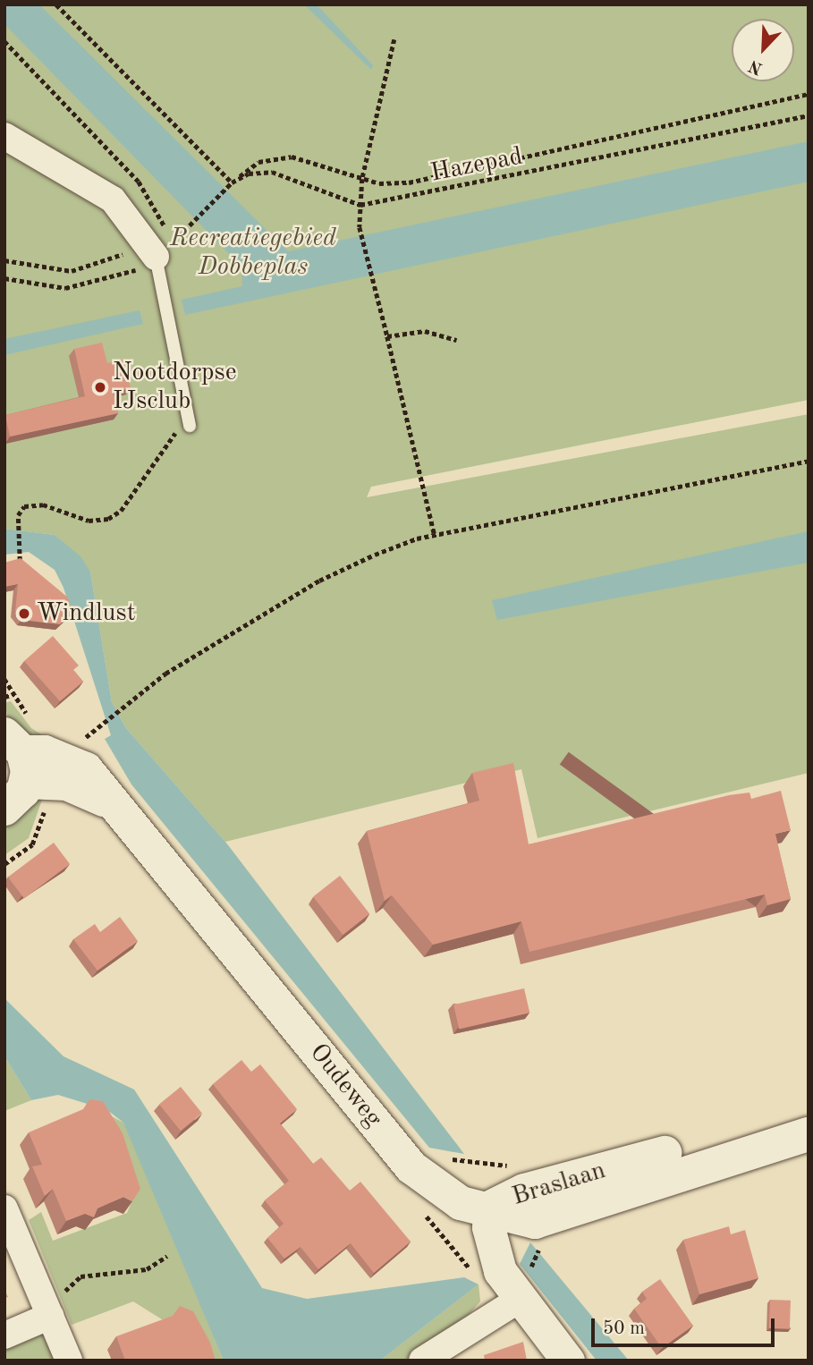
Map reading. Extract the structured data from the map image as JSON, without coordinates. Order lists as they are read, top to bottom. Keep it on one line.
{"streets":{"main road":["Oudeweg","Braslaan"],"path":["Hazepad"]},"crossings":[["Oudeweg","Braslaan"]],"parks":["Recreatiegebied Dobbeplas"],"places":["Nootdorpse IJsclub","Windlust"],"scale_bar":"50 m","north":"bottom left"}
